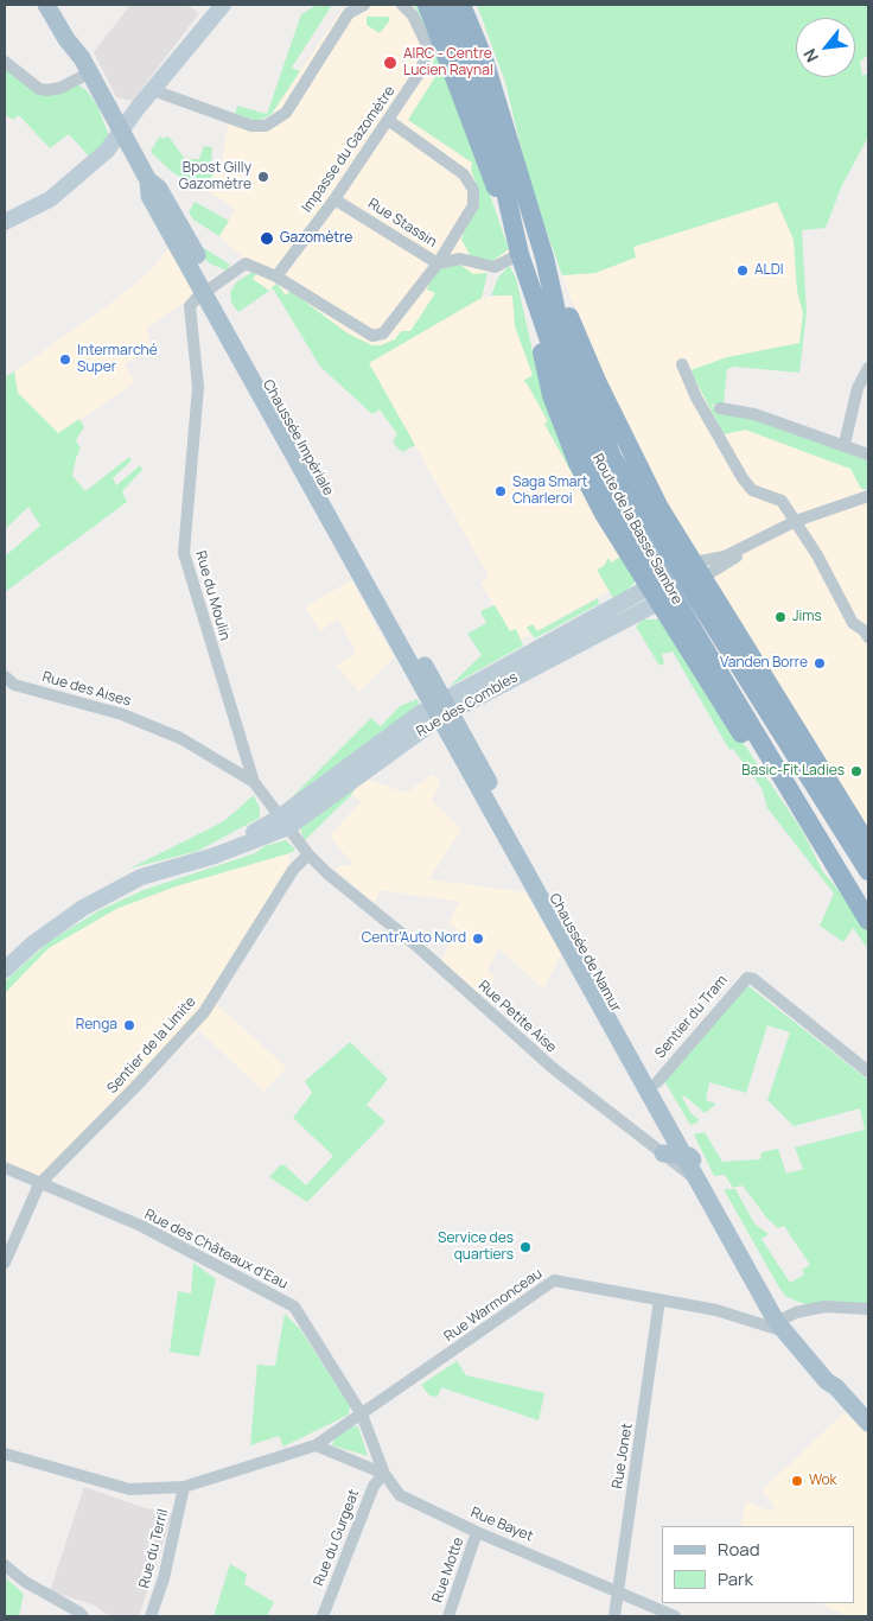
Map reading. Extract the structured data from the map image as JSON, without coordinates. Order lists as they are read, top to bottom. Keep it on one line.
{"streets":{"highway":["Route de la Basse Sambre"],"main road":["Chaussée Impériale","Rue des Combles","Chaussée de Namur"],"street":["Impasse du Gazomètre","Rue Stassin","Rue du Moulin","Rue des Aises","Rue Petite Aise","Sentier du Tram","Sentier de la Limite","Rue des Châteaux d'Eau","Rue Warmonceau","Rue Jonet","Rue Bayet","Rue du Gurgeat","Rue du Terril","Rue Motte"]},"crossings":[["Impasse du Gazomètre","Rue Stassin"],["Chaussée Impériale","Rue du Moulin"],["Chaussée Impériale","Rue des Combles"],["Chaussée Impériale","Chaussée de Namur"],["Rue du Moulin","Rue des Aises"],["Rue du Moulin","Rue des Combles"],["Rue du Moulin","Rue Petite Aise"],["Rue du Moulin","Sentier de la Limite"],["Rue des Combles","Chaussée de Namur"],["Chaussée de Namur","Rue Petite Aise"],["Chaussée de Namur","Sentier du Tram"],["Chaussée de Namur","Rue Warmonceau"],["Sentier de la Limite","Rue des Châteaux d'Eau"],["Rue des Châteaux d'Eau","Rue Warmonceau"],["Rue des Châteaux d'Eau","Rue Bayet"],["Rue Warmonceau","Rue Jonet"],["Rue Warmonceau","Rue Bayet"],["Rue Warmonceau","Rue du Terril"],["Rue Jonet","Rue Bayet"],["Rue Bayet","Rue du Gurgeat"],["Rue Bayet","Rue Motte"]],"places":["AIRC - Centre Lucien Raynal","Bpost Gilly Gazomètre","Gazomètre","ALDI","Intermarché Super","Saga Smart Charleroi","Jims","Vanden Borre","Basic-Fit Ladies","Centr'Auto Nord","Renga","Service des quartiers","Wok"],"legend":["Road","Park"],"north":"bottom left"}
